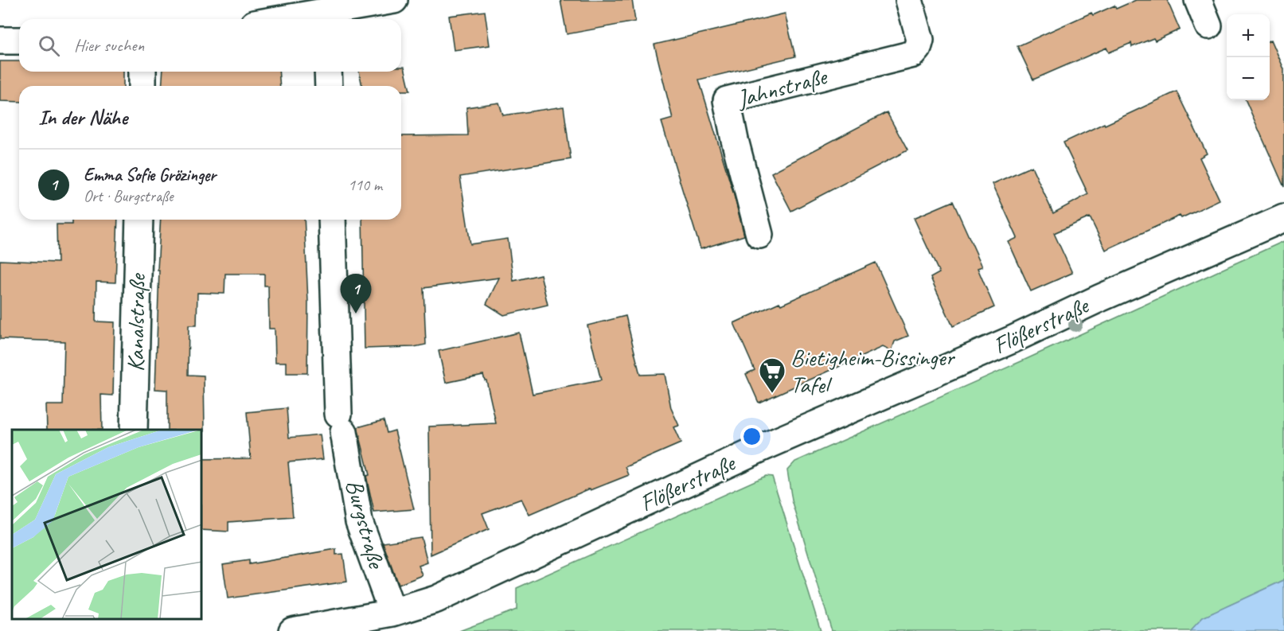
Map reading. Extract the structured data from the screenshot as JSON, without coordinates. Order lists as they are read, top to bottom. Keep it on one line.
{"streets":{"street":["Jahnstraße","Kanalstraße","Flößerstraße","Burgstraße"]},"crossings":[["Flößerstraße","Burgstraße"]],"places":{"supermarket":["Bietigheim-Bissinger Tafel"]},"page":{"map_buttons":["+","−"],"search":"Hier suchen","heading":"In der Nähe","list":[{"mark":"1","name":"Emma Sofie Grözinger","note":"Ort · Burgstraße","value":"110 m"}],"pins":"1"}}
